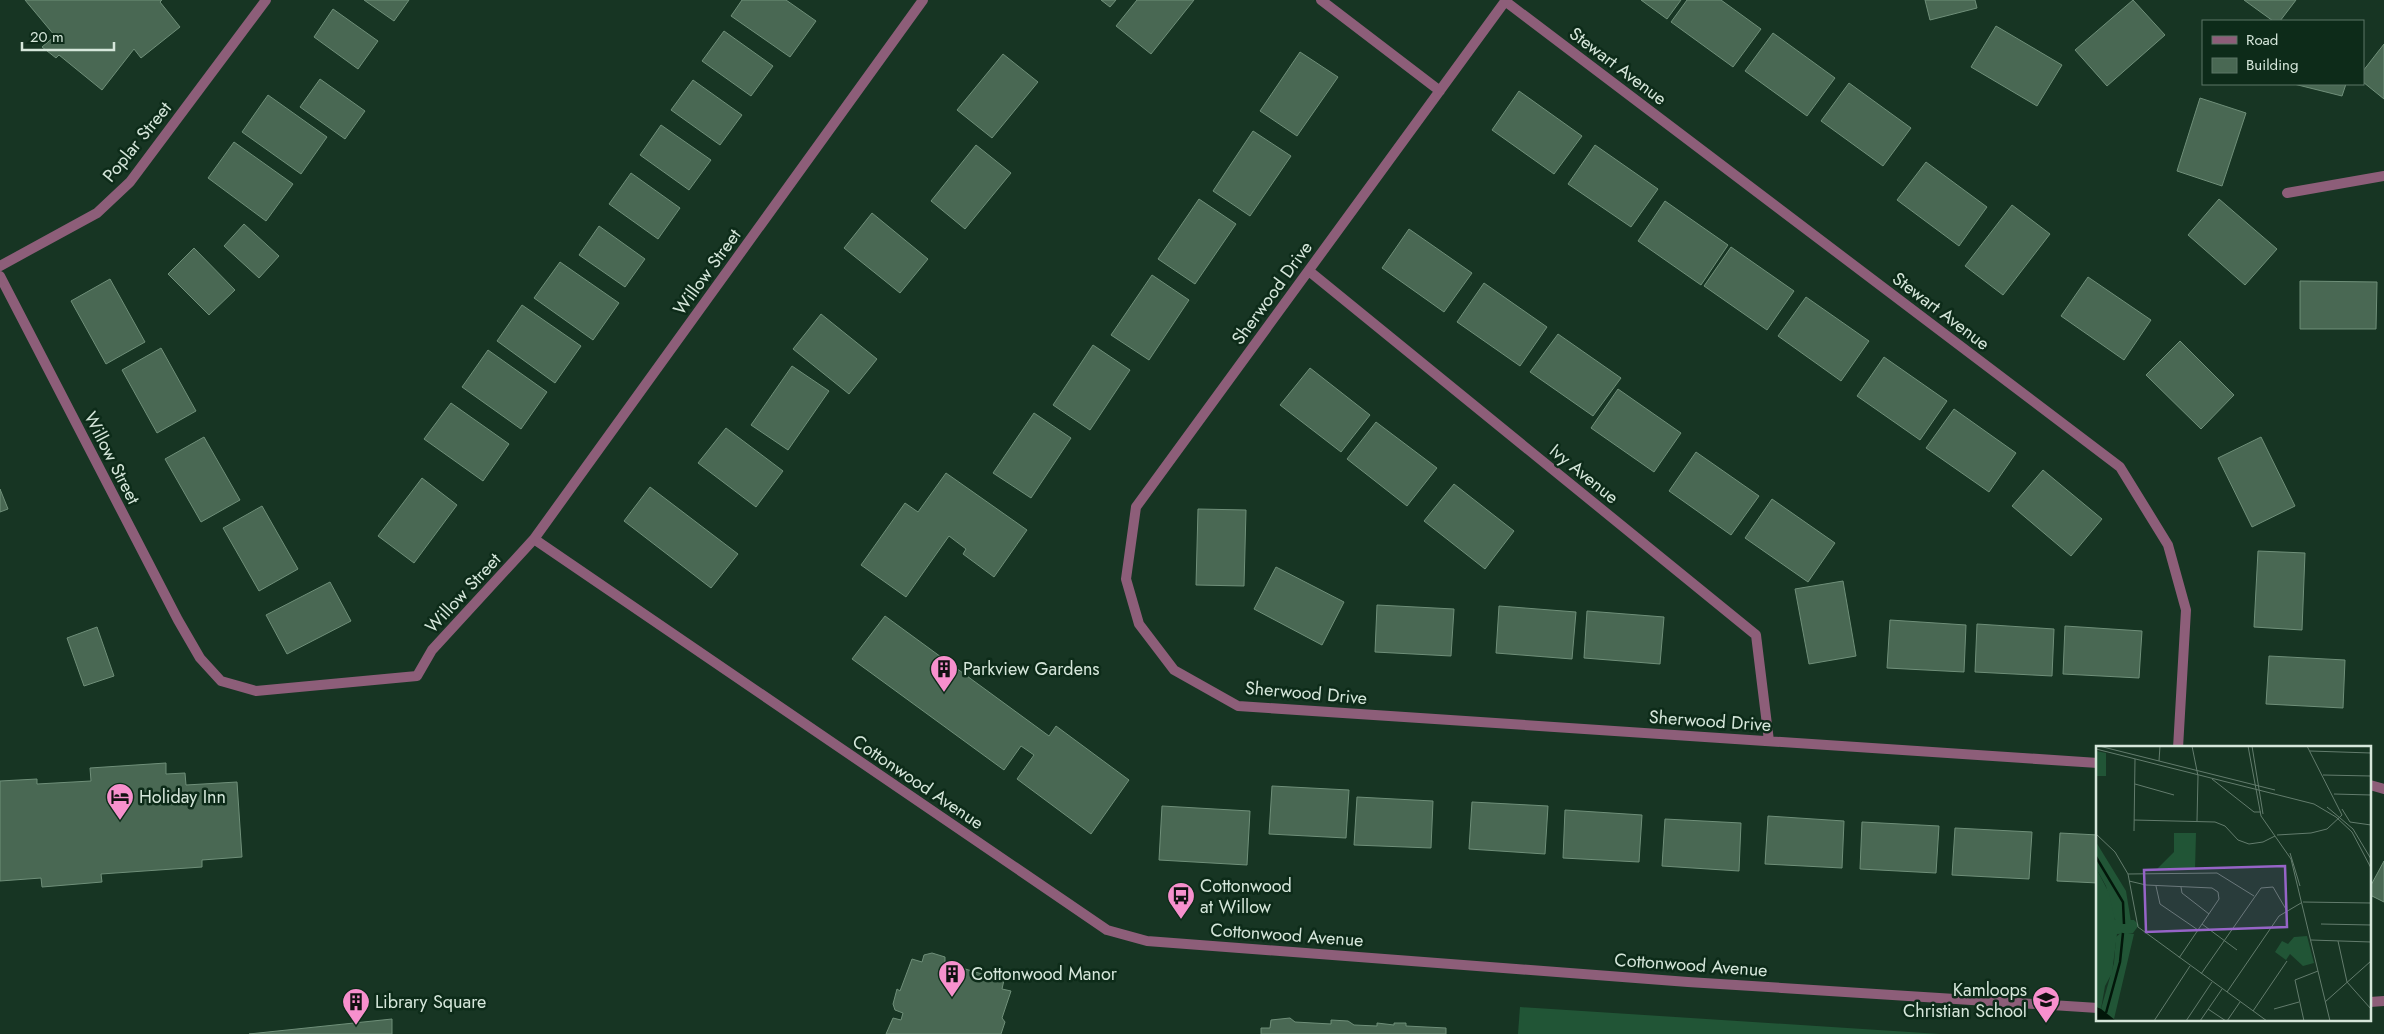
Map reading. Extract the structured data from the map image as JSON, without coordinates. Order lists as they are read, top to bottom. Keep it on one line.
{"streets":{"street":["Stewart Avenue","Poplar Street","Willow Street","Sherwood Drive","Ivy Avenue","Cottonwood Avenue"]},"crossings":[["Stewart Avenue","Sherwood Drive"],["Willow Street","Cottonwood Avenue"],["Sherwood Drive","Ivy Avenue"]],"places":{"building":["Parkview Gardens","Cottonwood Manor","Library Square"],"hotel":["Holiday Inn"],"bus stop":["Cottonwood at Willow"],"school or university":["Kamloops Christian School"]},"legend":["Road","Building"],"scale_bar":"20 m"}
